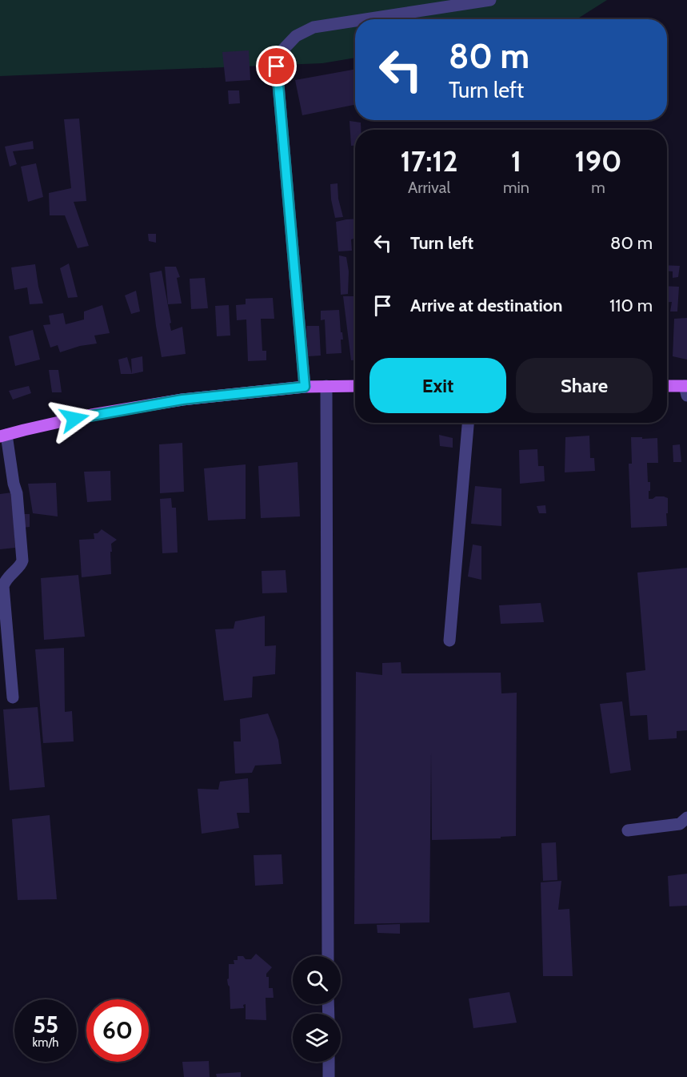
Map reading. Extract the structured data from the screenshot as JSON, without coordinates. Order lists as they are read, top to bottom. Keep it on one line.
{"page":{"turn":["80 m","Turn left"],"eta":["17:12","Arrival","1","min","190","m"],"list":[{"name":"Turn left","value":"80 m"},{"name":"Arrive at destination","value":"110 m"}],"buttons":["Exit","Share"],"speed":"55 km/h","limit":"60"}}
